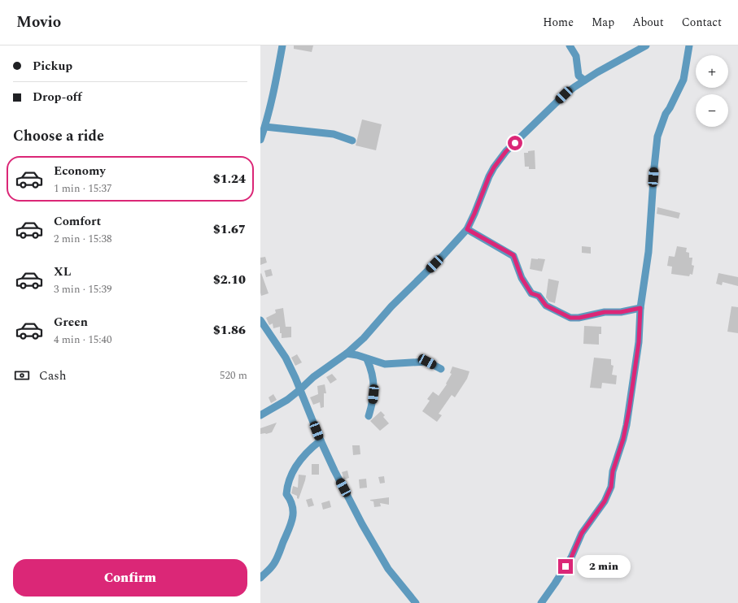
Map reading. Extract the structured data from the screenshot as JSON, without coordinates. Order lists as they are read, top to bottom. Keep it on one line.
{"page":{"header":"Movio","nav":["Home","Map","About","Contact"],"banner":["Pickup","Drop-off"],"map_buttons":["+","−"],"heading":"Choose a ride","list":[{"name":"Economy","note":"1 min · 15:37","value":"$1.24"},{"name":"Comfort","note":"2 min · 15:38","value":"$1.67"},{"name":"XL","note":"3 min · 15:39","value":"$2.10"},{"name":"Green","note":"4 min · 15:40","value":"$1.86"}],"pay":["Cash","520 m"],"buttons":"Confirm","bubble":"2 min"}}
